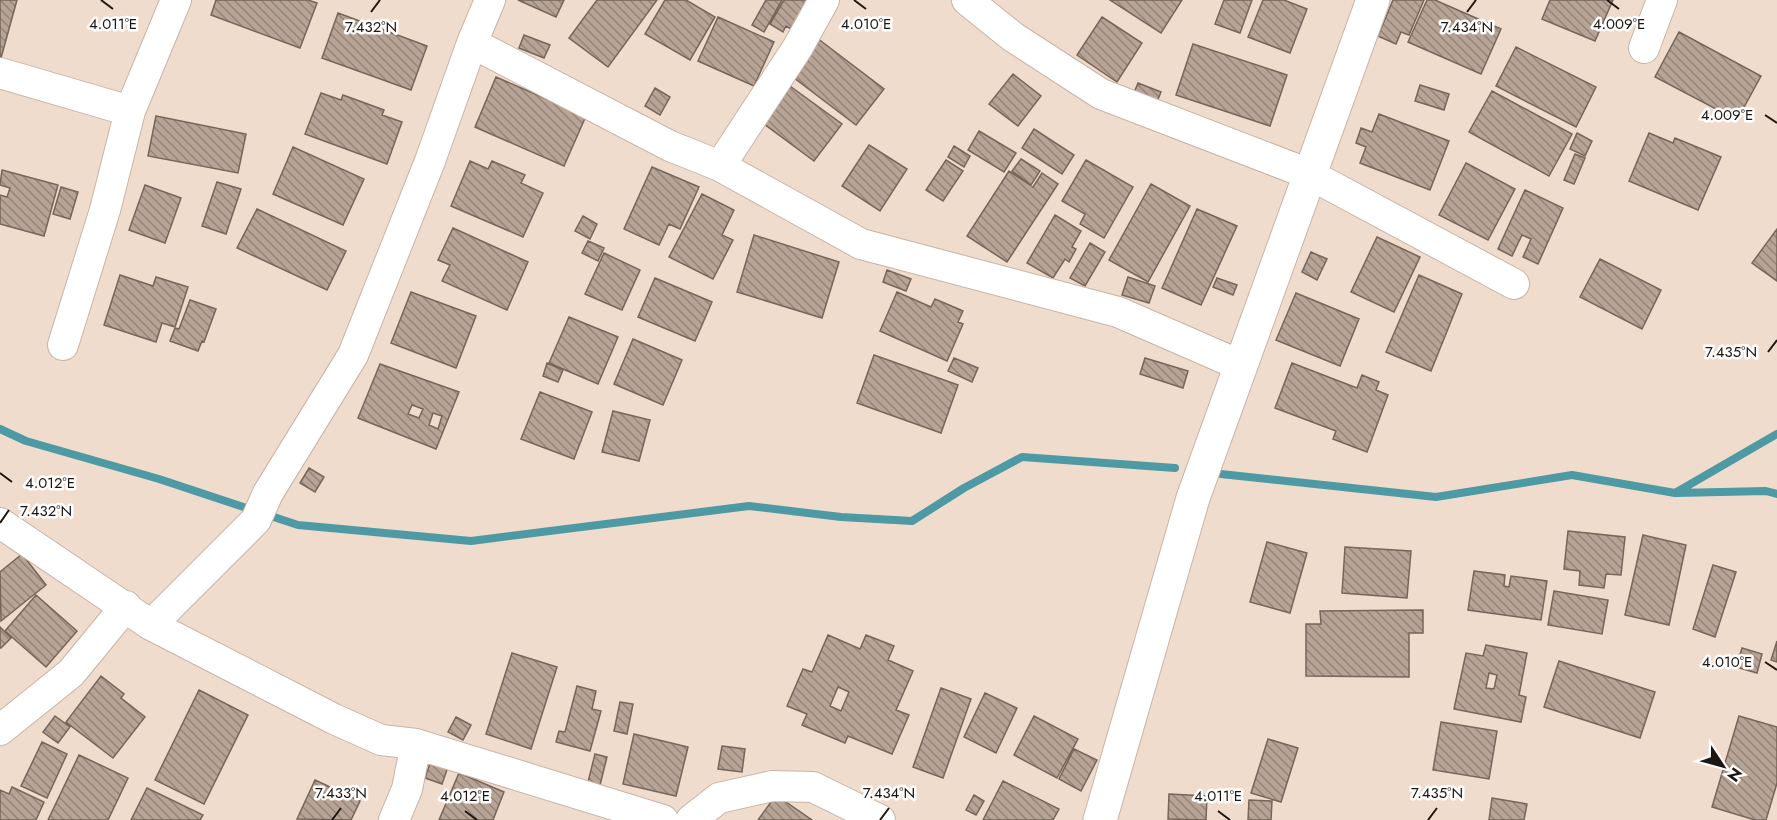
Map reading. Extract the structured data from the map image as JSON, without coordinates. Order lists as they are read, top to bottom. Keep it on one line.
{"north":"bottom right","coordinates":["4.011°E","4.010°E","4.009°E","7.432°N","7.434°N","7.435°N","4.012°E","7.433°N"]}
